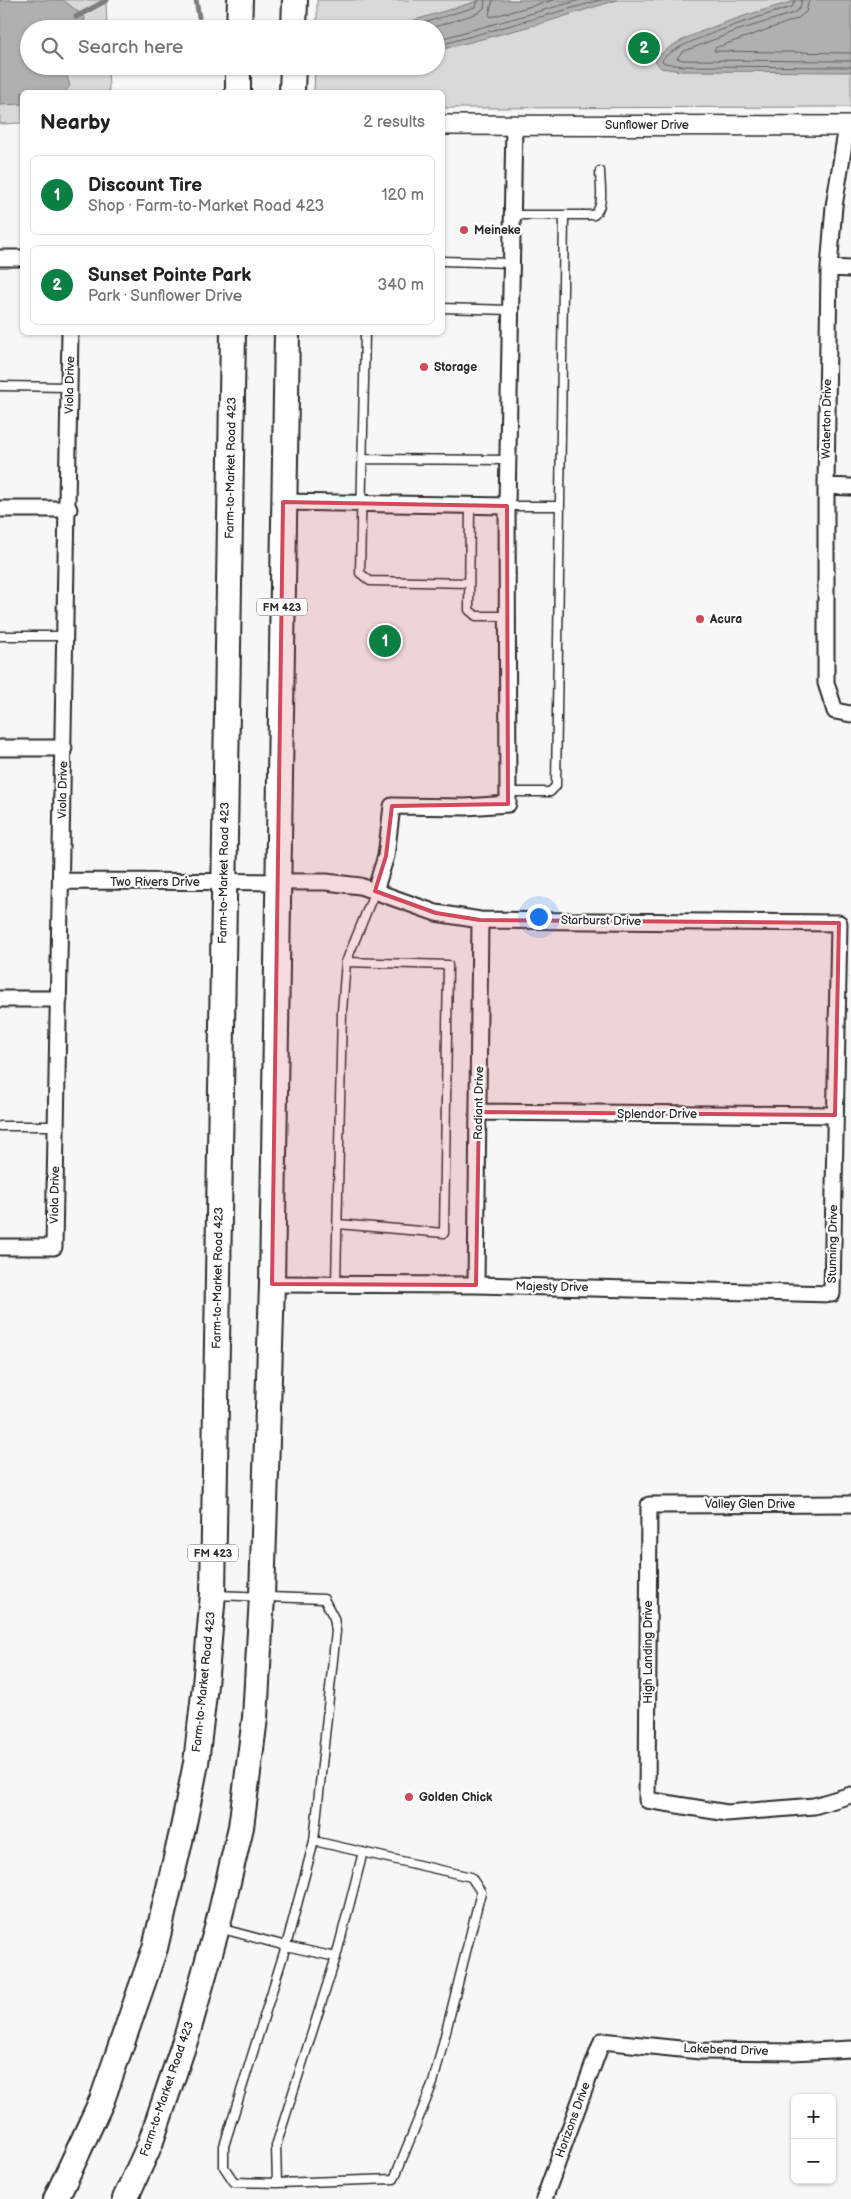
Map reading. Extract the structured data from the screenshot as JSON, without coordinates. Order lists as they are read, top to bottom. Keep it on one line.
{"streets":{"main road":["Farm-to-Market Road 423","FM 423"],"street":["Sunflower Drive","Viola Drive","Waterton Drive","Two Rivers Drive","Starburst Drive","Radiant Drive","Splendor Drive","Stunning Drive","Majesty Drive","Valley Glen Drive","High Landing Drive","Lakebend Drive","Horizons Drive"]},"crossings":[["Sunflower Drive","Waterton Drive"],["Viola Drive","Two Rivers Drive"],["Farm-to-Market Road 423","Two Rivers Drive"],["Farm-to-Market Road 423","Starburst Drive"],["Farm-to-Market Road 423","Majesty Drive"],["Two Rivers Drive","Starburst Drive"],["Starburst Drive","Radiant Drive"],["Starburst Drive","Stunning Drive"],["Radiant Drive","Splendor Drive"],["Radiant Drive","Majesty Drive"],["Splendor Drive","Stunning Drive"],["Stunning Drive","Majesty Drive"],["Valley Glen Drive","High Landing Drive"],["Lakebend Drive","Horizons Drive"]],"places":["Meineke","Storage","Acura","Golden Chick"],"page":{"search":"Search here","pins":["2","1"],"heading":["Nearby","2 results"],"list":[{"mark":"1","name":"Discount Tire","note":"Shop · Farm-to-Market Road 423","value":"120 m"},{"mark":"2","name":"Sunset Pointe Park","note":"Park · Sunflower Drive","value":"340 m"}],"map_buttons":["+","−"]}}
